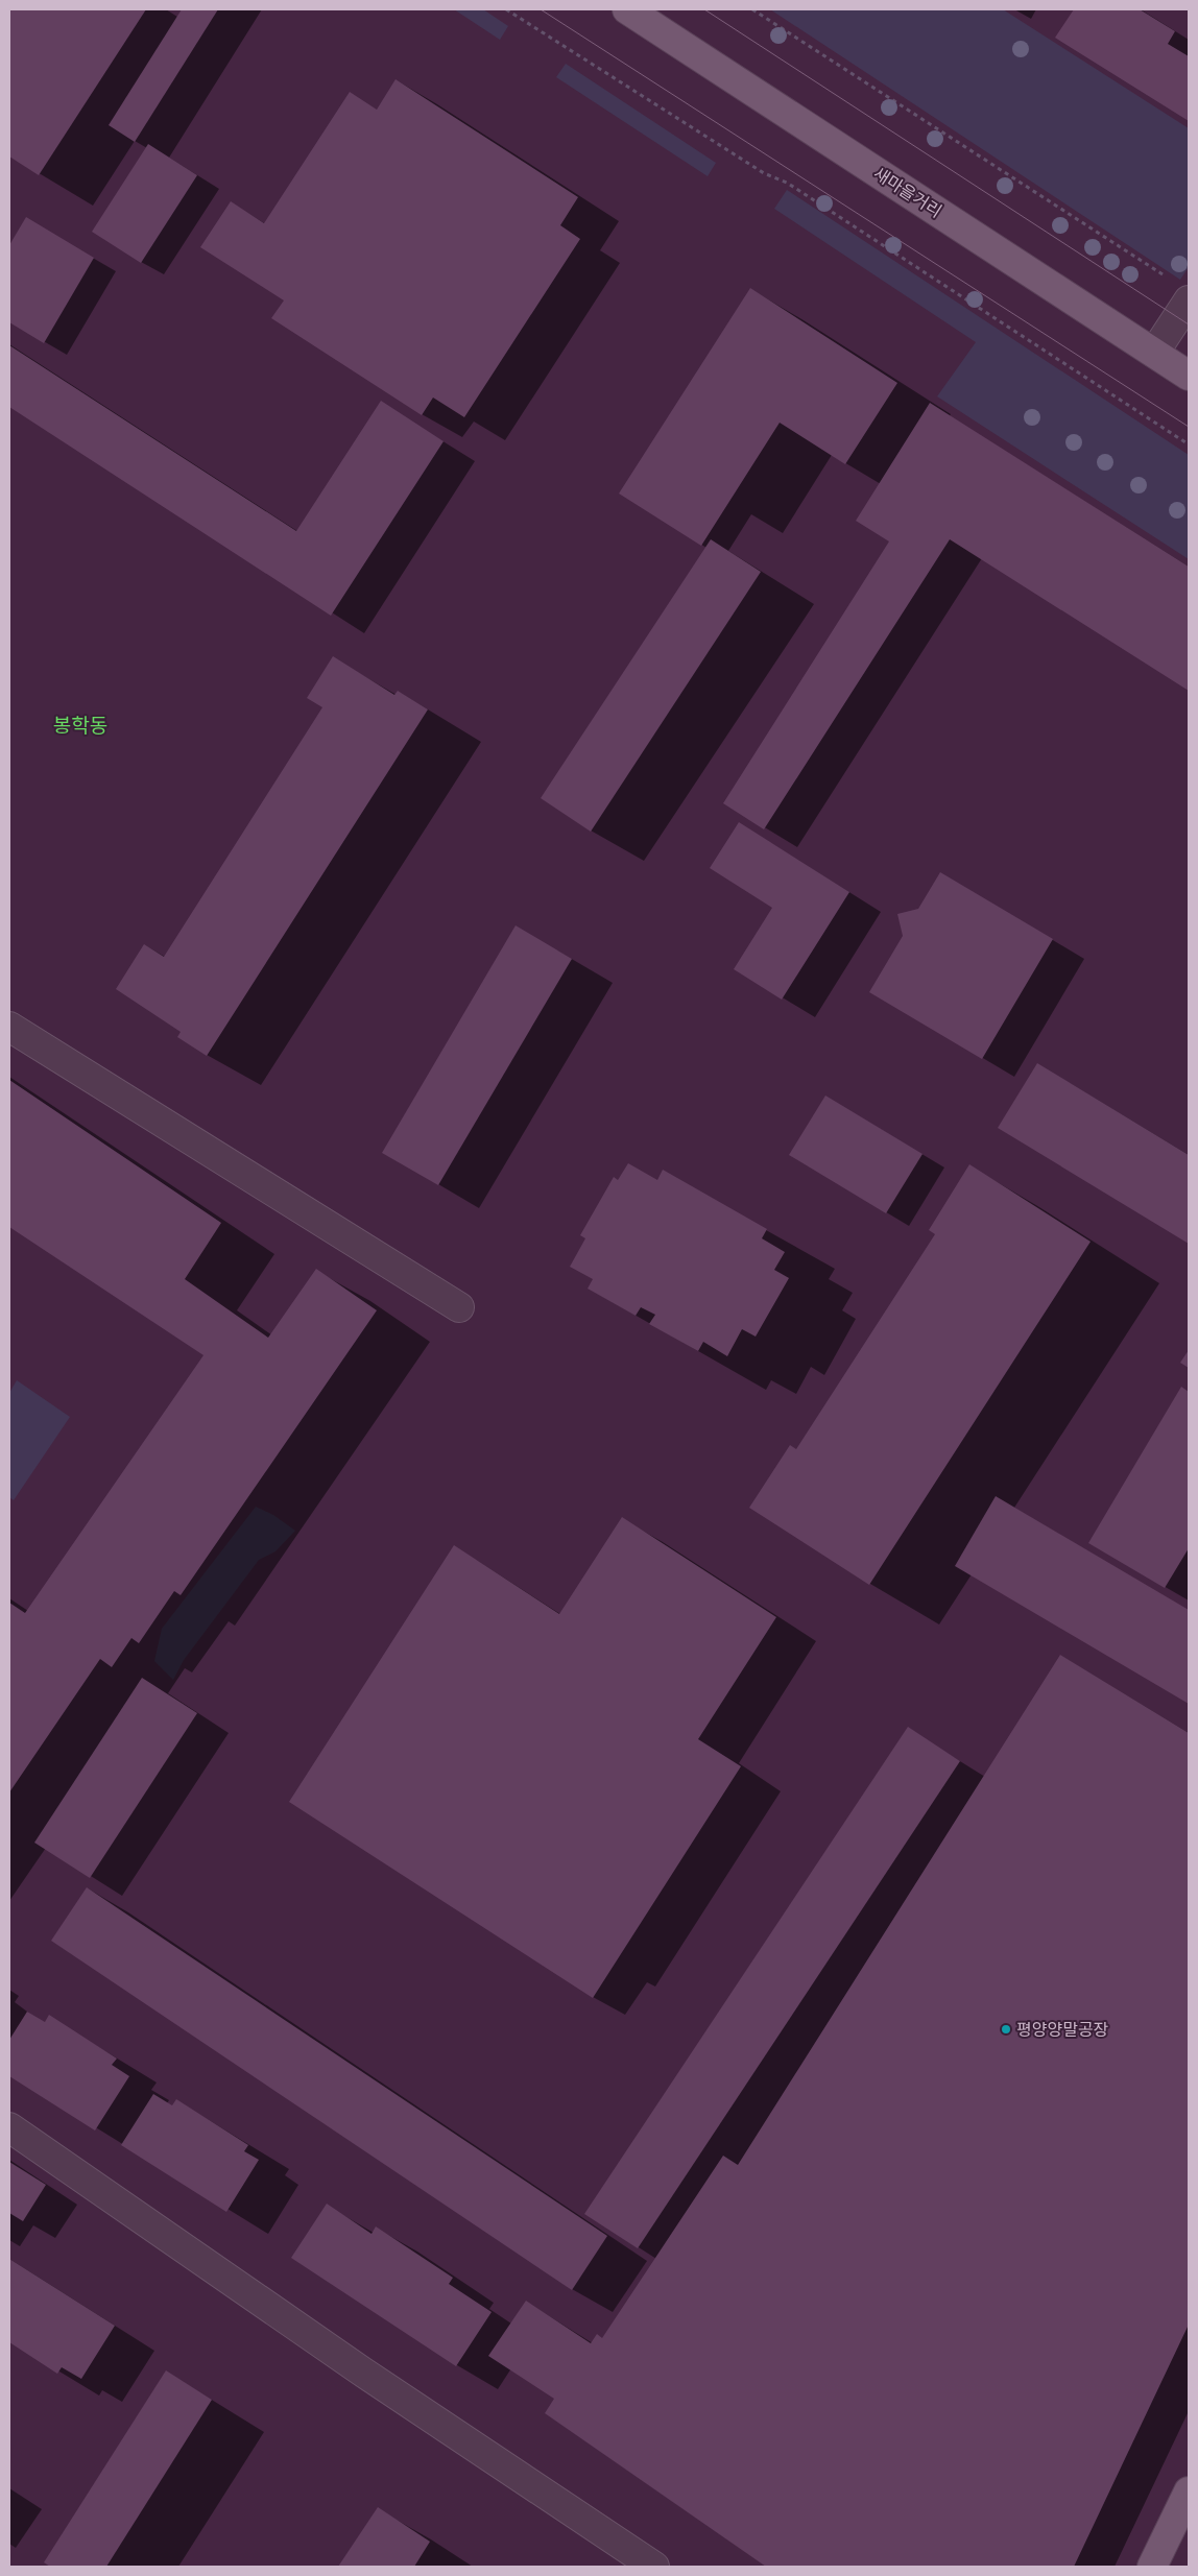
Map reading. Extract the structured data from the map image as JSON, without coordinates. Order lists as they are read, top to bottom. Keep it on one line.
{"streets":{"main road":["새마을거리"]},"districts":["봉학동"],"places":["평양양말공장"]}
